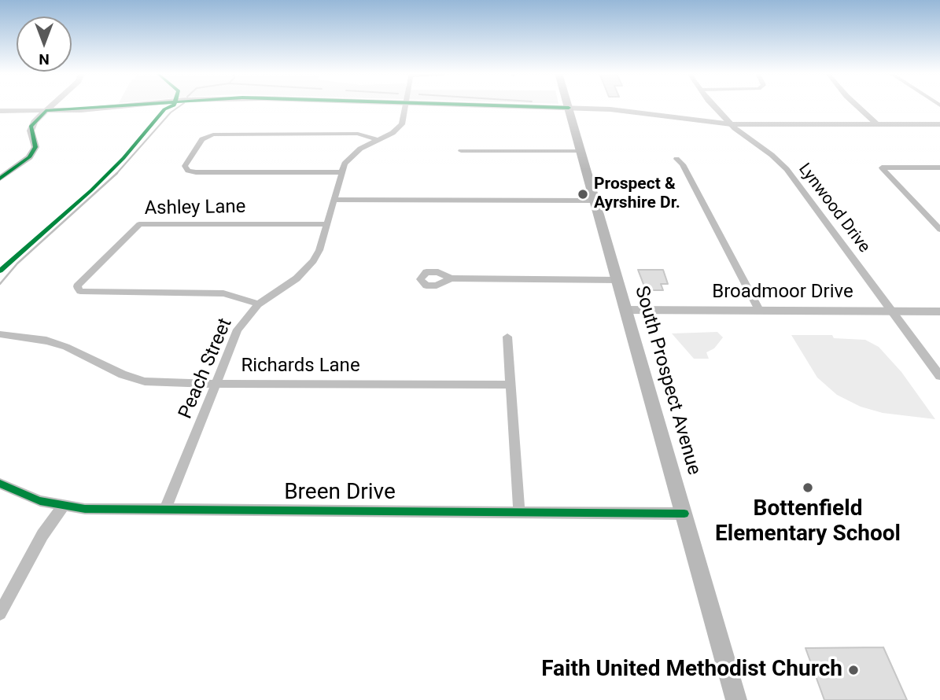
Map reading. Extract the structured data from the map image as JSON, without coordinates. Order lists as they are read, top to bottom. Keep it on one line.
{"streets":{"main road":["South Prospect Avenue"],"street":["Ashley Lane","Lynwood Drive","Broadmoor Drive","Richards Lane","Peach Street","Breen Drive"]},"crossings":[["Ashley Lane","Peach Street"],["Lynwood Drive","Broadmoor Drive"],["Broadmoor Drive","South Prospect Avenue"],["Richards Lane","Peach Street"],["Peach Street","Breen Drive"],["South Prospect Avenue","Breen Drive"]],"places":["Prospect & Ayrshire Dr.","Bottenfield Elementary School","Faith United Methodist Church"],"north":"bottom"}
